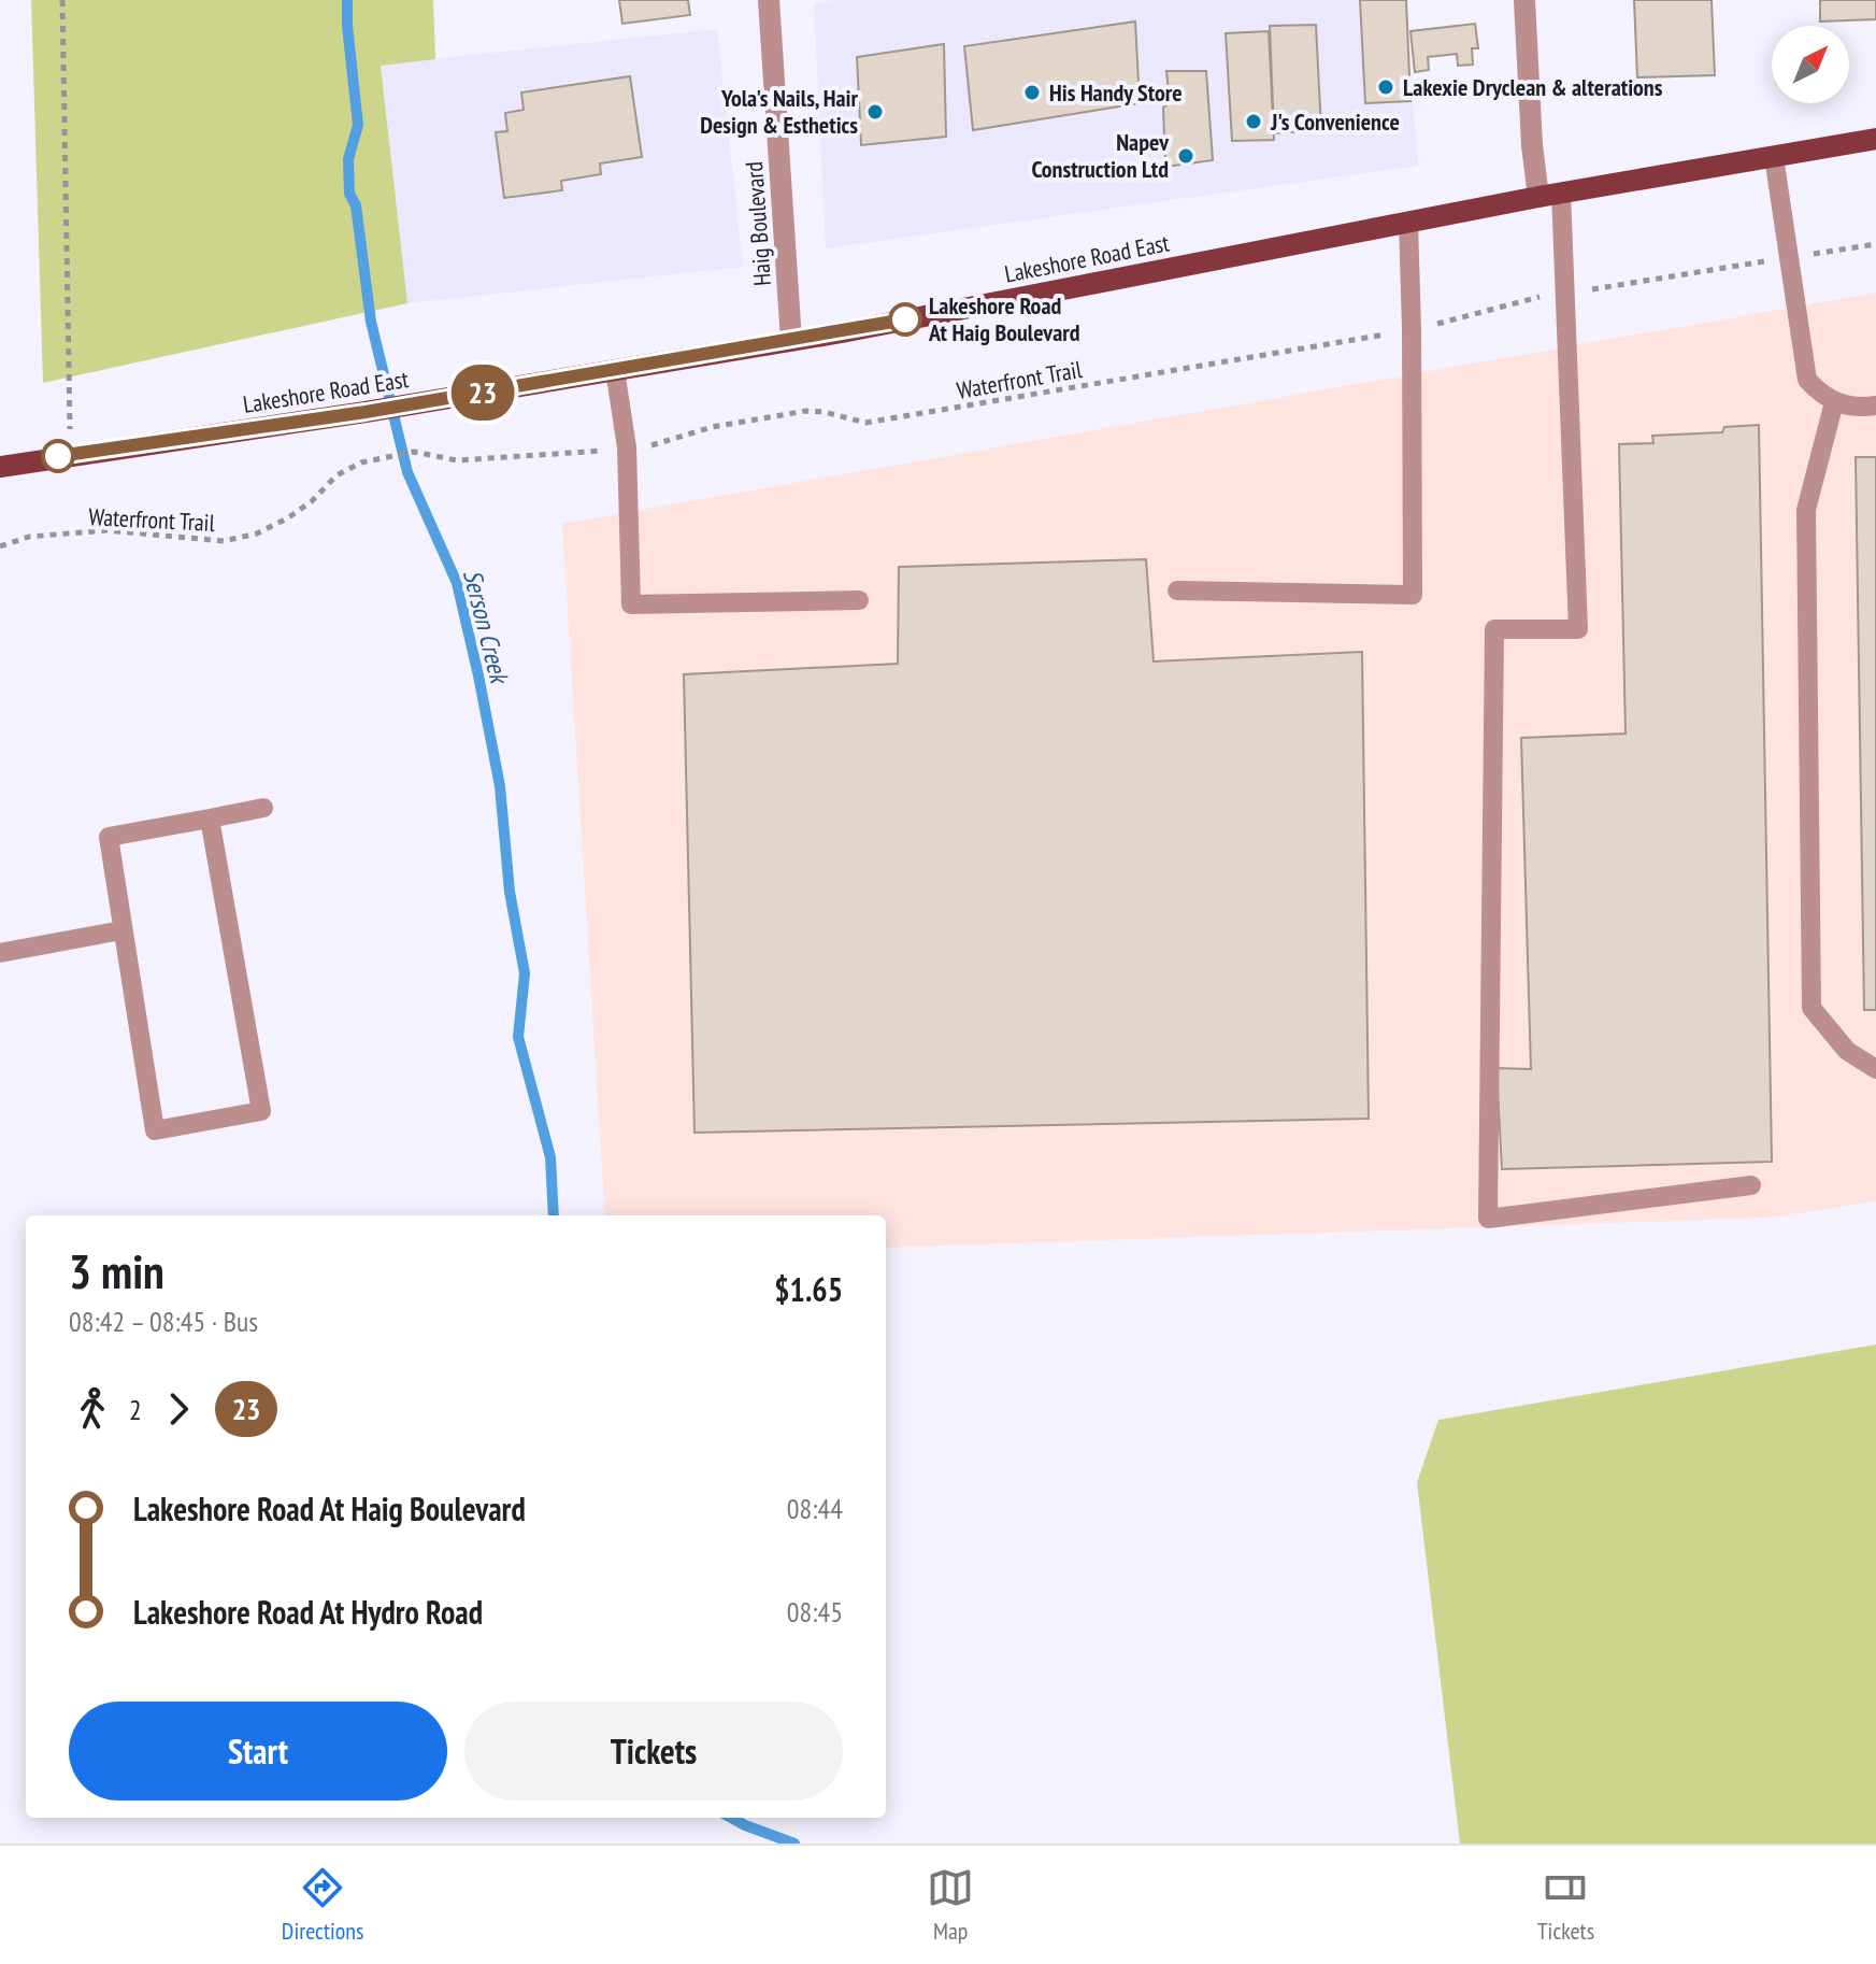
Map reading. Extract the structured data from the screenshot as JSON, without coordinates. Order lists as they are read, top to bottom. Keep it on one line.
{"streets":{"main road":["Lakeshore Road East"],"street":["Haig Boulevard"],"path":["Waterfront Trail"]},"crossings":[["Haig Boulevard","Lakeshore Road East"]],"water":["Serson Creek"],"places":["Lakexie Dryclean & alterations","His Handy Store","Yola's Nails, Hair Design & Esthetics","J's Convenience","Napev Construction Ltd","Lakeshore Road At Haig Boulevard"],"lines":["bus line 23"],"north":"top right","page":{"on_map":"23","heading":["3 min","08:42 – 08:45 · Bus","$1.65"],"legs":["2","23"],"list":[{"name":"Lakeshore Road At Haig Boulevard","value":"08:44"},{"name":"Lakeshore Road At Hydro Road","value":"08:45"}],"buttons":["Start","Tickets"],"tabs":["Directions","Map","Tickets"]}}
